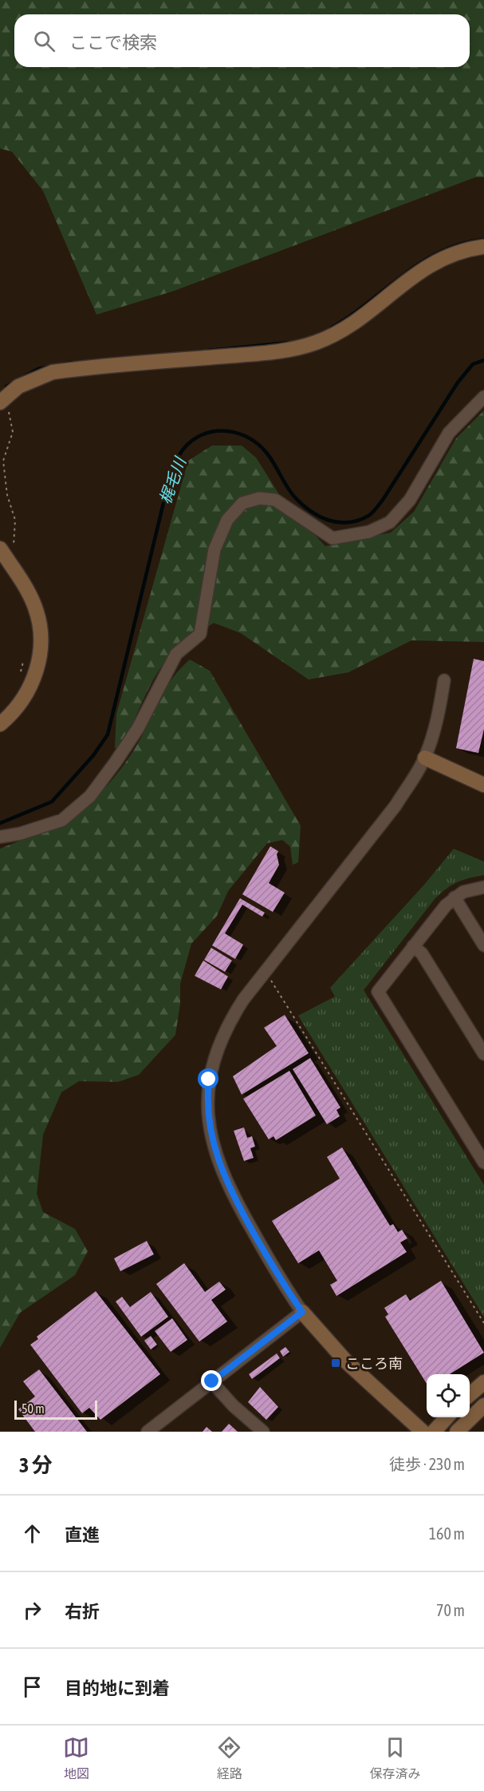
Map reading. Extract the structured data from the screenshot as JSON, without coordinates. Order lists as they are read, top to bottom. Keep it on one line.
{"water":["梶毛川"],"places":{"transit":["こころ南"]},"scale_bar":"50 m","page":{"search":"ここで検索","scale":"50 m","heading":["3 分","徒歩 · 230 m"],"list":[["直進","160 m"],["右折","70 m"],"目的地に到着"],"nav":["地図","経路","保存済み"]}}
